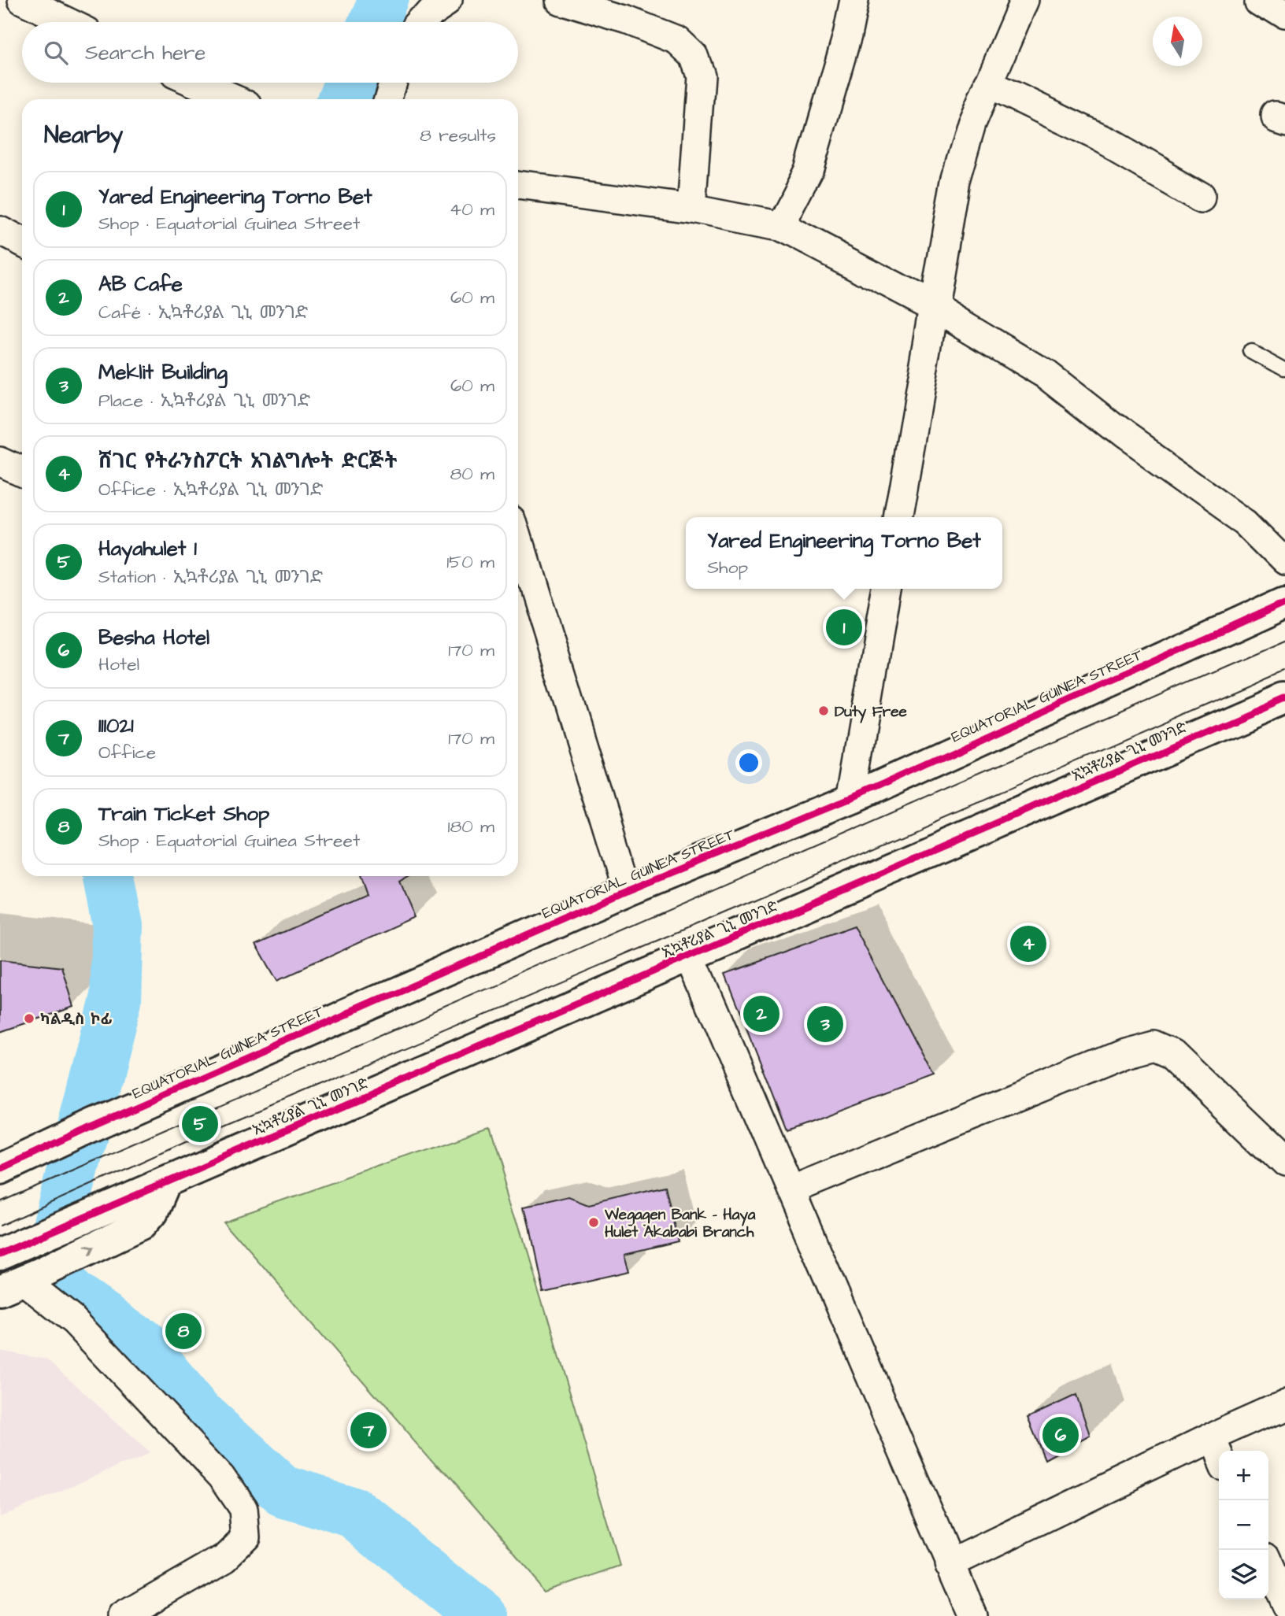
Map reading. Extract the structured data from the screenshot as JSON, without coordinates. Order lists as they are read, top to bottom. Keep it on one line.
{"streets":{"main road":["EQUATORIAL GUINEA STREET","ኢኳቶሪያል ጊኒ መንገድ"]},"places":["Duty Free","ካልዲስ ኮፊ","Wegagen Bank - Haya Hulet Akababi Branch"],"north":"top","page":{"search":"Search here","heading":["Nearby","8 results"],"list":[{"mark":"1","name":"Yared Engineering Torno Bet","note":"Shop · Equatorial Guinea Street","value":"40 m"},{"mark":"2","name":"AB Cafe","note":"Café · ኢኳቶሪያል ጊኒ መንገድ","value":"60 m"},{"mark":"3","name":"Meklit Building","note":"Place · ኢኳቶሪያል ጊኒ መንገድ","value":"60 m"},{"mark":"4","name":"ሸገር የትራንስፖርት አገልግሎት ድርጅት","note":"Office · ኢኳቶሪያል ጊኒ መንገድ","value":"80 m"},{"mark":"5","name":"Hayahulet 1","note":"Station · ኢኳቶሪያል ጊኒ መንገድ","value":"150 m"},{"mark":"6","name":"Besha Hotel","note":"Hotel","value":"170 m"},{"mark":"7","name":"111021","note":"Office","value":"170 m"},{"mark":"8","name":"Train Ticket Shop","note":"Shop · Equatorial Guinea Street","value":"180 m"}],"popup":["Yared Engineering Torno Bet","Shop"],"pins":["1","4","2","3","5","8","7","6"],"map_buttons":["+","−"]}}
